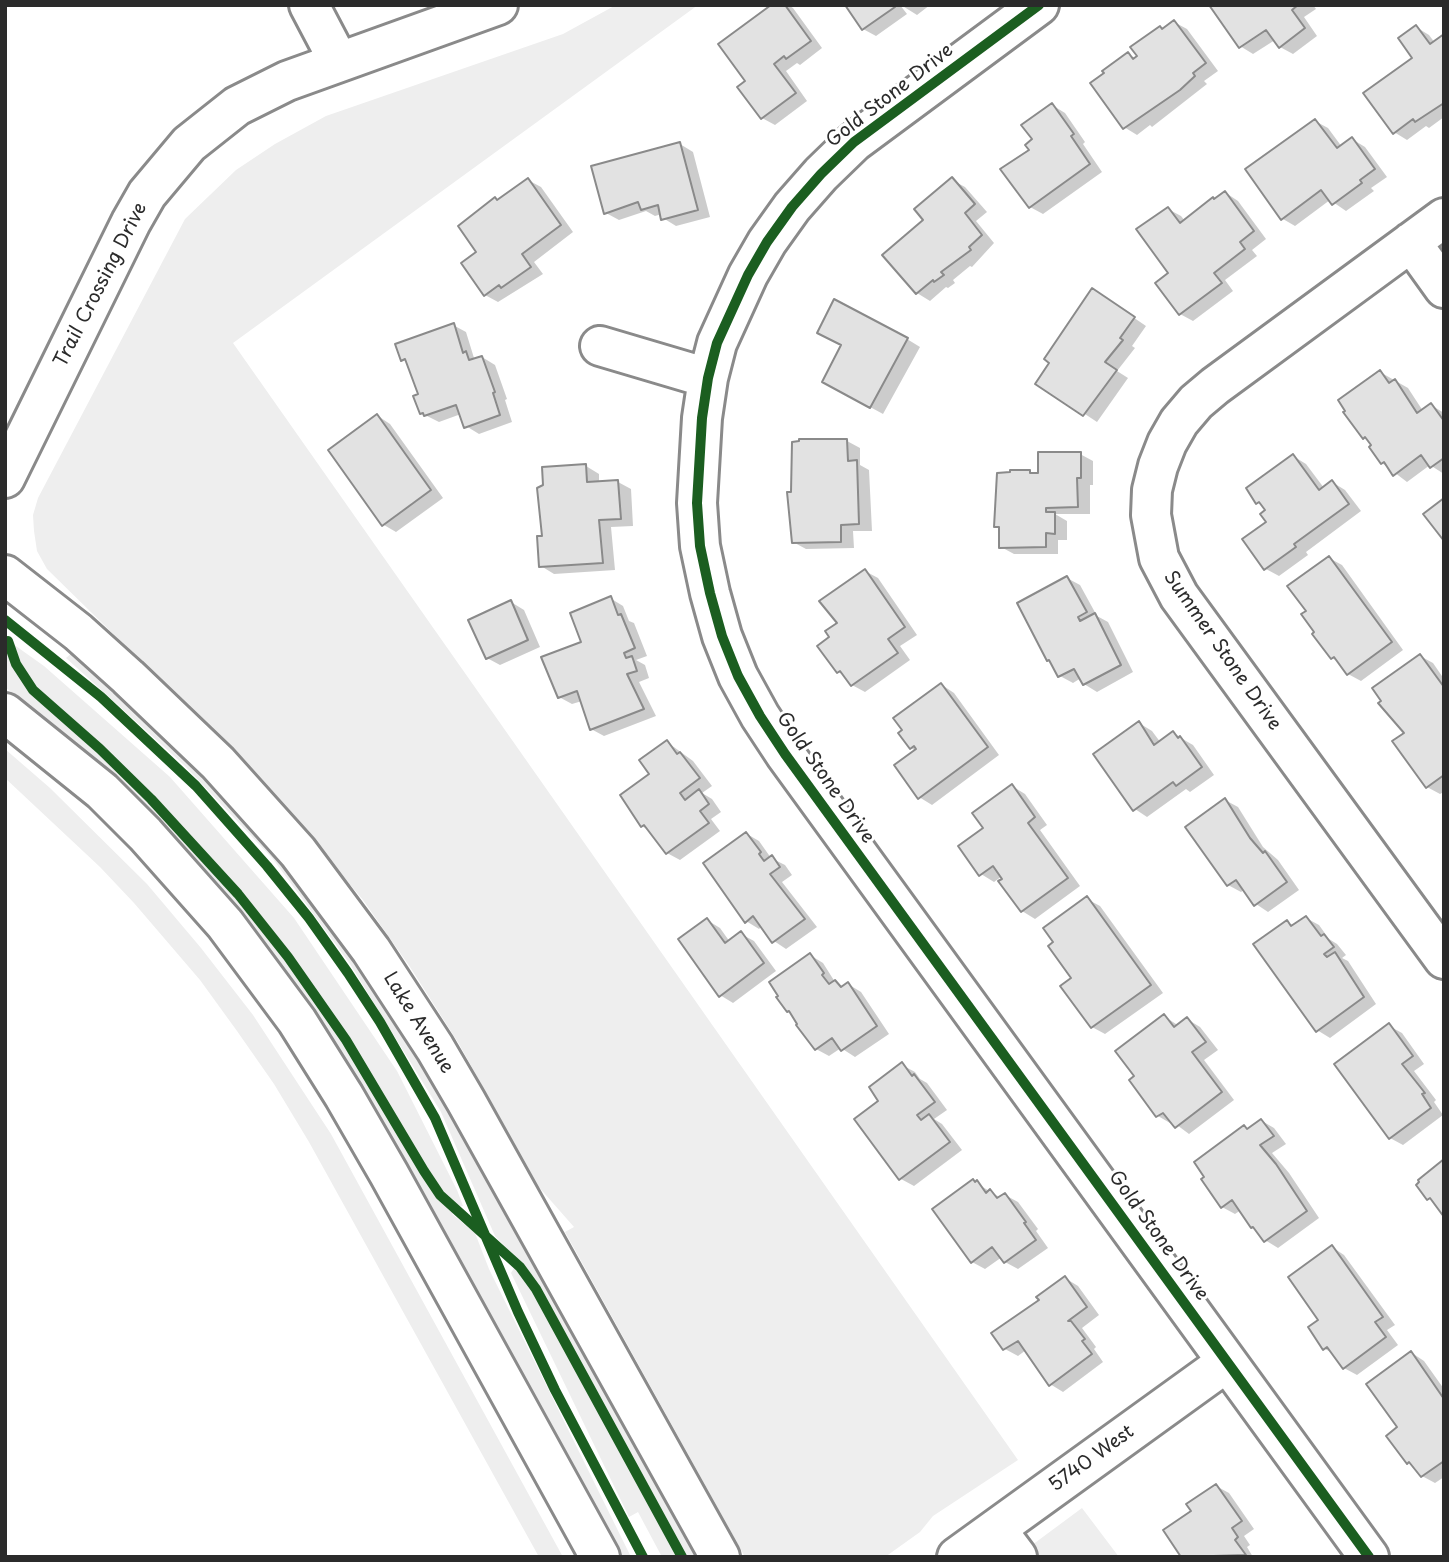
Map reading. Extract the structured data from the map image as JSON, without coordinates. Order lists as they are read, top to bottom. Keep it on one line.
{"streets":{"street":["Gold Stone Drive","Trail Crossing Drive","Summer Stone Drive","Lake Avenue","5740 West"]},"crossings":[["Gold Stone Drive","5740 West"]]}
